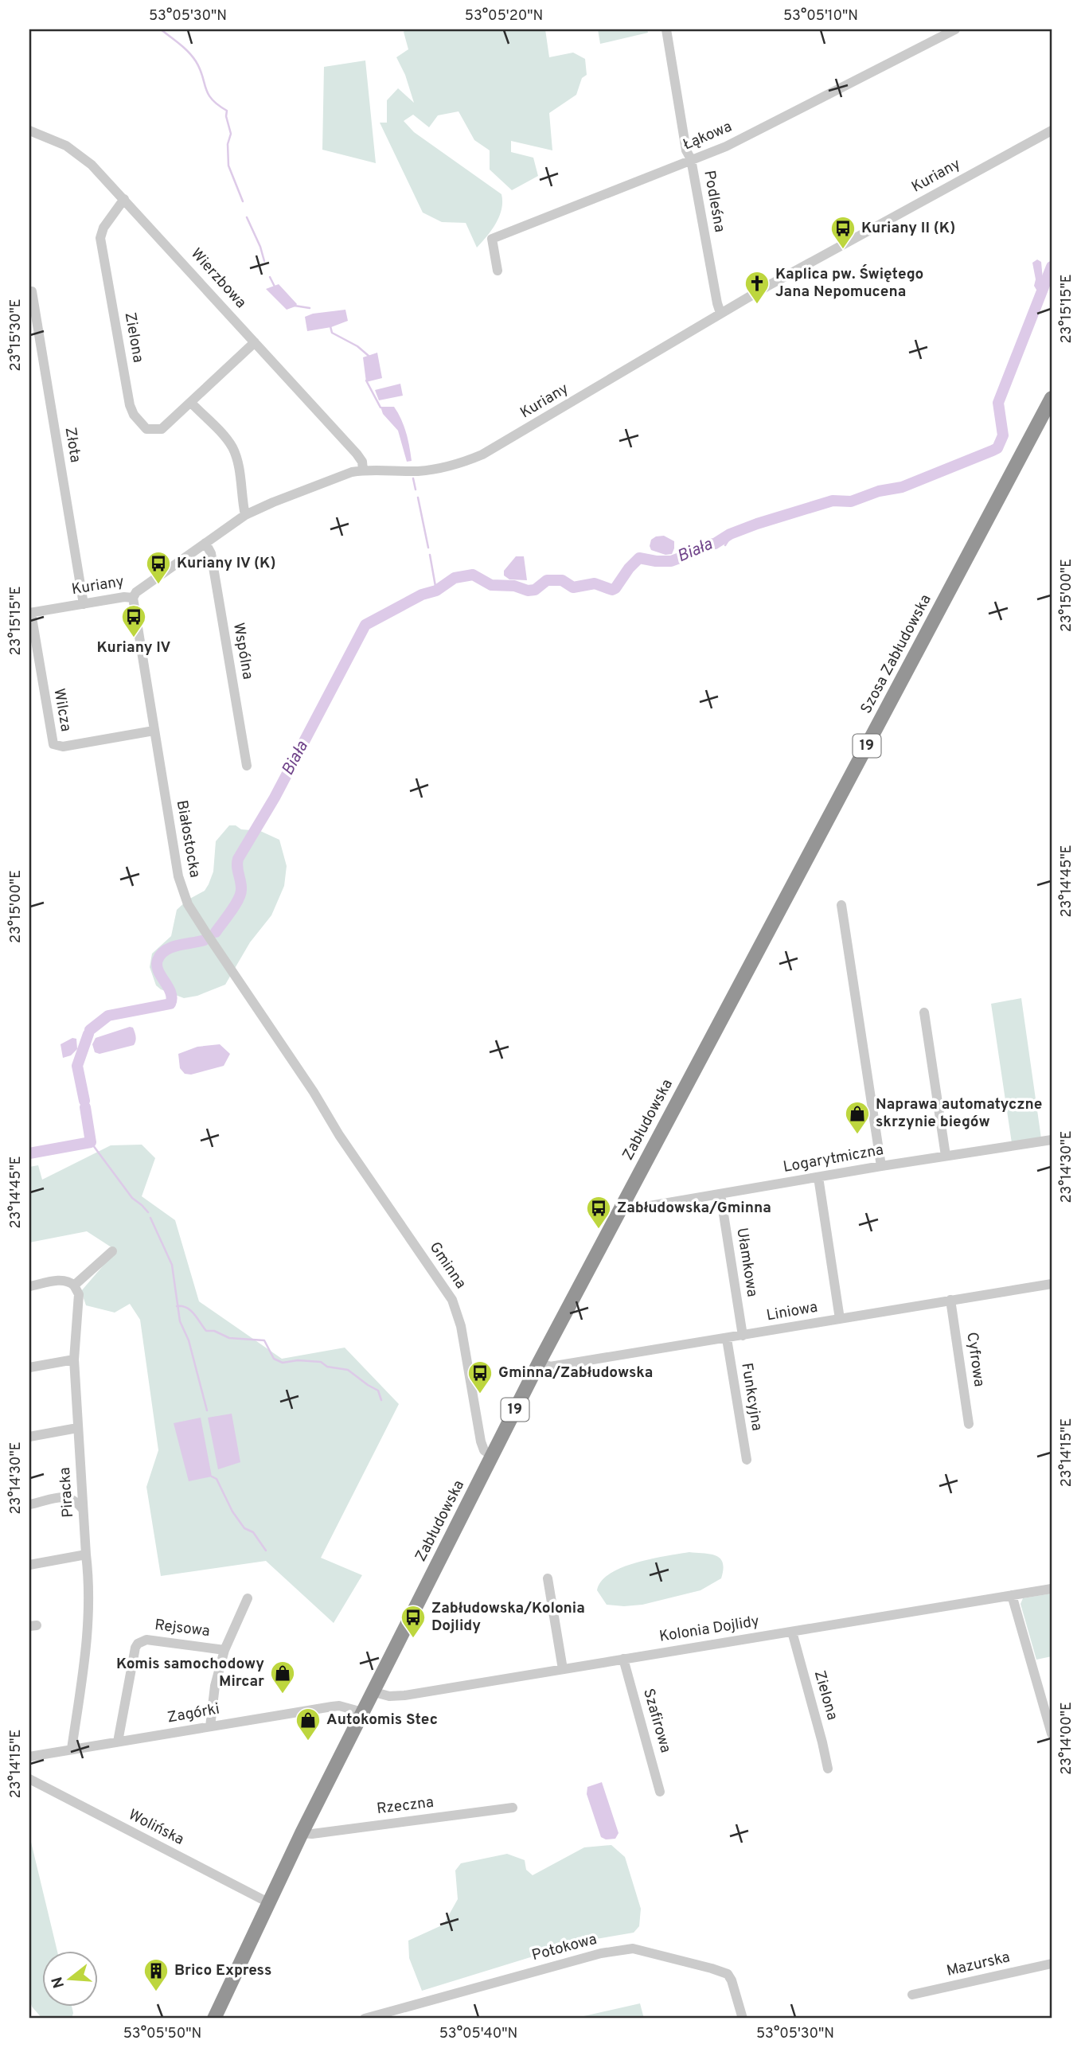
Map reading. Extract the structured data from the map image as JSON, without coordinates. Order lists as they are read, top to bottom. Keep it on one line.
{"streets":{"highway":["Szosa Zabłudowska","19","Zabłudowska"],"street":["Łąkowa","Kuriany","Podleśna","Wierzbowa","Zielona","Złota","Wspólna","Wilcza","Białostocka","Logarytmiczna","Ułamkowa","Gminna","Liniowa","Cyfrowa","Funkcyjna","Piracka","Rejsowa","Kolonia Dojlidy","Zagórki","Szafirowa","Rzeczna","Wolińska","Potokowa","Mazurska"]},"crossings":[["Łąkowa","Podleśna"],["Kuriany","Podleśna"],["Kuriany","Wierzbowa"],["Kuriany","Złota"],["Kuriany","Wspólna"],["Kuriany","Wilcza"],["Kuriany","Białostocka"],["Wierzbowa","Zielona"],["Zielona","Kolonia Dojlidy"],["Szosa Zabłudowska","Zabłudowska"],["Wilcza","Białostocka"],["Białostocka","Gminna"],["Zabłudowska","Logarytmiczna"],["Zabłudowska","Gminna"],["Zabłudowska","Liniowa"],["Zabłudowska","Kolonia Dojlidy"],["Zabłudowska","Zagórki"],["Zabłudowska","Rzeczna"],["Zabłudowska","Wolińska"],["Logarytmiczna","Ułamkowa"],["Ułamkowa","Liniowa"],["Liniowa","Cyfrowa"],["Liniowa","Funkcyjna"],["Piracka","Zagórki"],["Rejsowa","Zagórki"],["Kolonia Dojlidy","Szafirowa"]],"water":["Biała"],"places":{"bus stop":["Kuriany II (K)","Kuriany IV (K)","Kuriany IV","Zabłudowska/Gminna","Gminna/Zabłudowska","Zabłudowska/Kolonia Dojlidy"],"church":["Kaplica pw. Świętego Jana Nepomucena"],"shop":["Naprawa automatyczne skrzynie biegów","Komis samochodowy Mircar","Autokomis Stec"],"building":["Brico Express"]},"north":"left","coordinates":["53°05'30\"N","53°05'20\"N","53°05'10\"N","23°15'15\"E","23°15'30\"E","23°15'00\"E","23°14'45\"E","23°14'30\"E","23°14'15\"E","23°14'00\"E","53°05'50\"N","53°05'40\"N"]}
